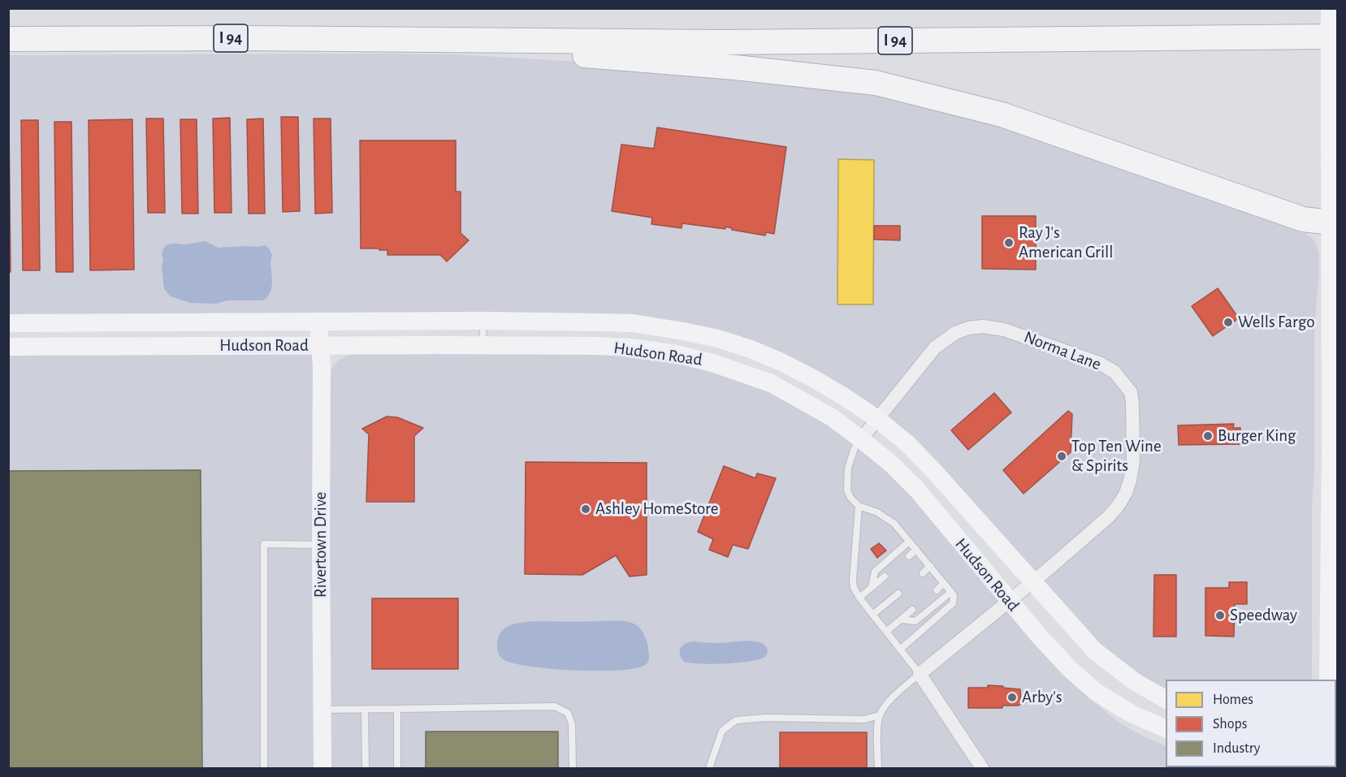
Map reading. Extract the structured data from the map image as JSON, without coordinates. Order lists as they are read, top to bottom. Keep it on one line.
{"streets":{"highway":["I 94"],"street":["Hudson Road","Norma Lane","Rivertown Drive"]},"crossings":[["Hudson Road","Norma Lane"],["Hudson Road","Rivertown Drive"]],"places":["Ray J's American Grill","Wells Fargo","Burger King","Top Ten Wine & Spirits","Ashley HomeStore","Speedway","Arby's"],"legend":["Homes","Shops","Industry"]}
